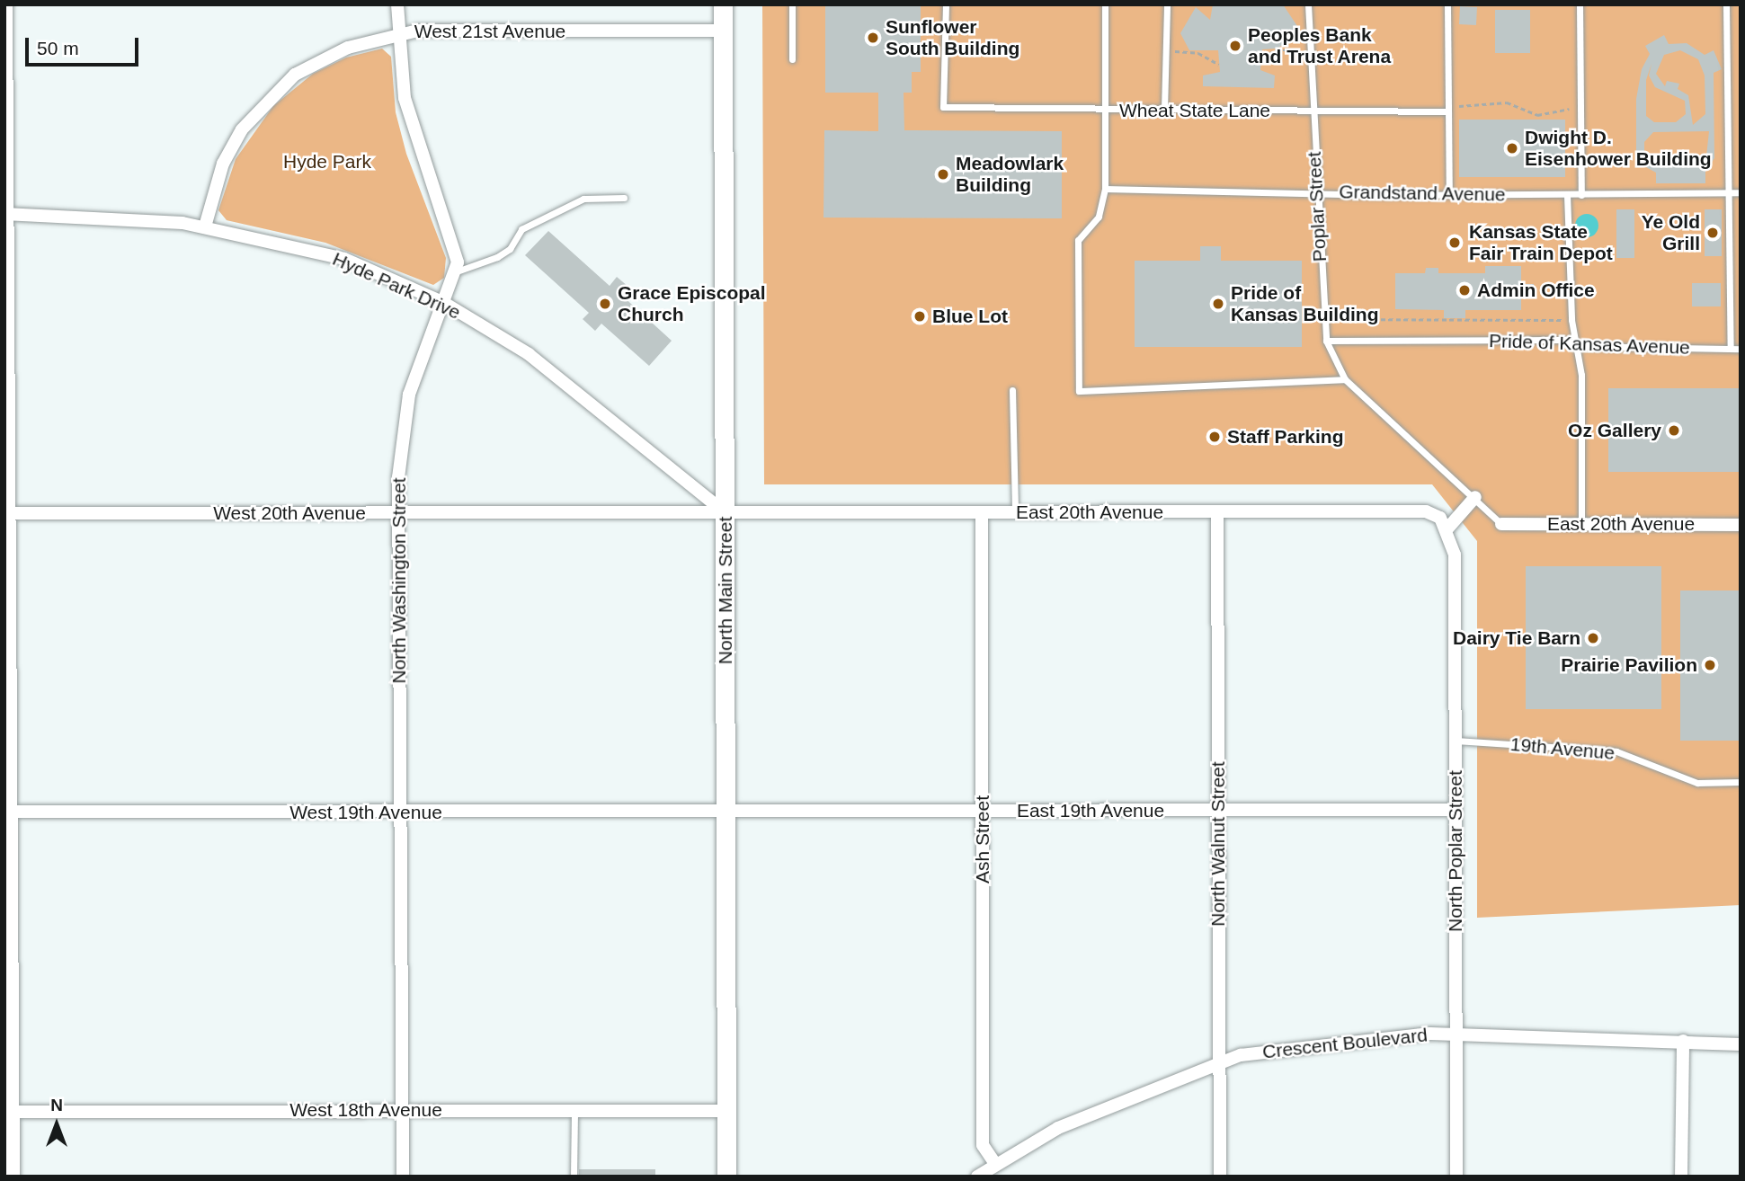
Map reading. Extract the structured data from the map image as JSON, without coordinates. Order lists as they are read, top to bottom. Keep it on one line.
{"streets":{"main road":["North Main Street"],"street":["West 21st Avenue","Hyde Park Drive","East 20th Avenue","West 20th Avenue","North Washington Street","East 19th Avenue","West 19th Avenue","Ash Street","North Walnut Street","North Poplar Street","Crescent Boulevard","West 18th Avenue"],"lane":["Wheat State Lane","Grandstand Avenue","Poplar Street","Pride of Kansas Avenue","19th Avenue"]},"crossings":[["West 21st Avenue","Hyde Park Drive"],["West 21st Avenue","North Washington Street"],["West 21st Avenue","North Main Street"],["Wheat State Lane","Poplar Street"],["Grandstand Avenue","Poplar Street"],["Poplar Street","Pride of Kansas Avenue"],["Poplar Street","East 20th Avenue"],["Hyde Park Drive","East 20th Avenue"],["Hyde Park Drive","West 20th Avenue"],["Hyde Park Drive","North Washington Street"],["Hyde Park Drive","North Main Street"],["East 20th Avenue","West 20th Avenue"],["East 20th Avenue","North Main Street"],["East 20th Avenue","Ash Street"],["East 20th Avenue","North Walnut Street"],["East 20th Avenue","North Poplar Street"],["West 20th Avenue","North Washington Street"],["West 20th Avenue","North Main Street"],["North Washington Street","West 19th Avenue"],["North Washington Street","West 18th Avenue"],["North Main Street","East 19th Avenue"],["North Main Street","West 19th Avenue"],["North Main Street","West 18th Avenue"],["19th Avenue","North Poplar Street"],["East 19th Avenue","West 19th Avenue"],["East 19th Avenue","Ash Street"],["East 19th Avenue","North Walnut Street"],["East 19th Avenue","North Poplar Street"],["Ash Street","Crescent Boulevard"],["North Walnut Street","Crescent Boulevard"],["North Poplar Street","Crescent Boulevard"]],"parks":["Hyde Park"],"places":["Sunflower South Building","Peoples Bank and Trust Arena","Dwight D. Eisenhower Building","Meadowlark Building","Ye Old Grill","Kansas State Fair Train Depot","Admin Office","Grace Episcopal Church","Pride of Kansas Building","Blue Lot","Oz Gallery","Staff Parking","Dairy Tie Barn","Prairie Pavilion"],"scale_bar":"50 m","north":"top"}
